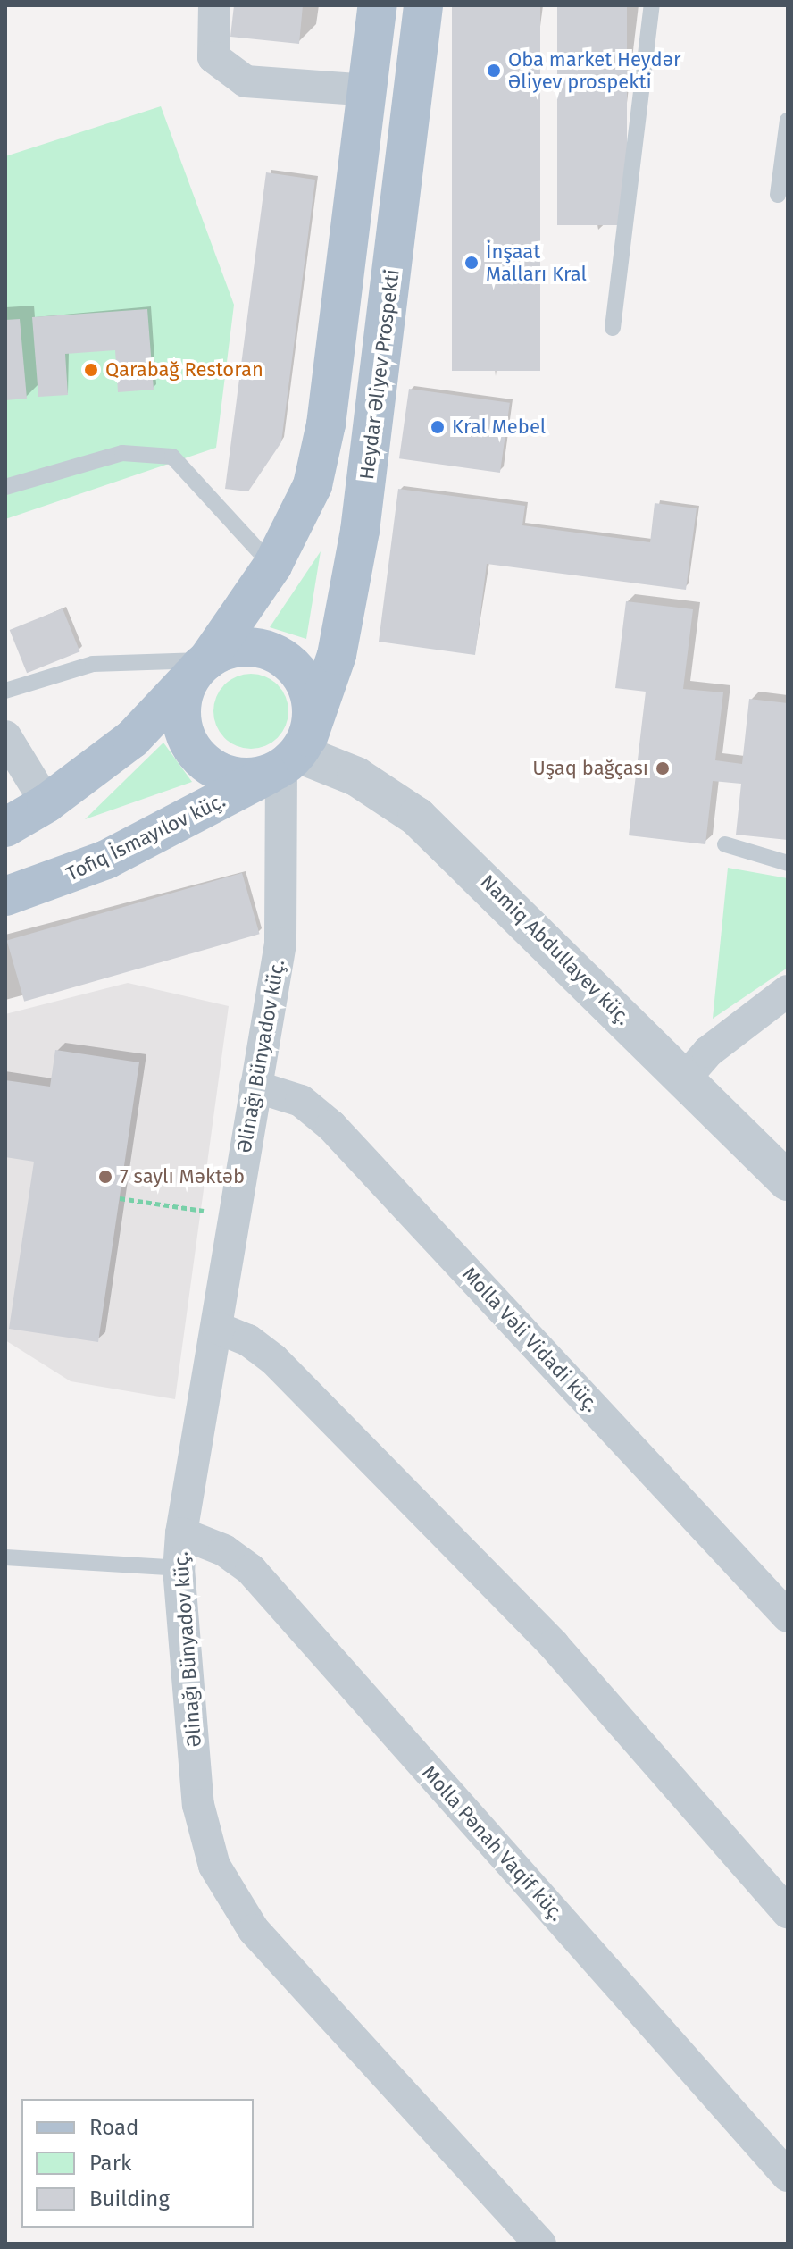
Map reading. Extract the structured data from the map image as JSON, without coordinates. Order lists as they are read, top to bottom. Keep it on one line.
{"streets":{"main road":["Heydar Əliyev Prospekti","Tofiq İsmayılov küç."],"street":["Namiq Abdullayev küç.","Əlinağı Bünyadov küç.","Molla Vəli Vidadi küç.","Molla Pənah Vaqif küç."]},"crossings":[["Heydar Əliyev Prospekti","Tofiq İsmayılov küç."],["Heydar Əliyev Prospekti","Namiq Abdullayev küç."],["Heydar Əliyev Prospekti","Əlinağı Bünyadov küç."],["Tofiq İsmayılov küç.","Namiq Abdullayev küç."],["Tofiq İsmayılov küç.","Əlinağı Bünyadov küç."],["Namiq Abdullayev küç.","Əlinağı Bünyadov küç."],["Əlinağı Bünyadov küç.","Molla Vəli Vidadi küç."],["Əlinağı Bünyadov küç.","Molla Pənah Vaqif küç."]],"places":["Oba market Heydər Əliyev prospekti","İnşaat Malları Kral","Qarabağ Restoran","Kral Mebel","Uşaq bağçası","7 saylı Məktəb"],"legend":["Road","Park","Building"]}
